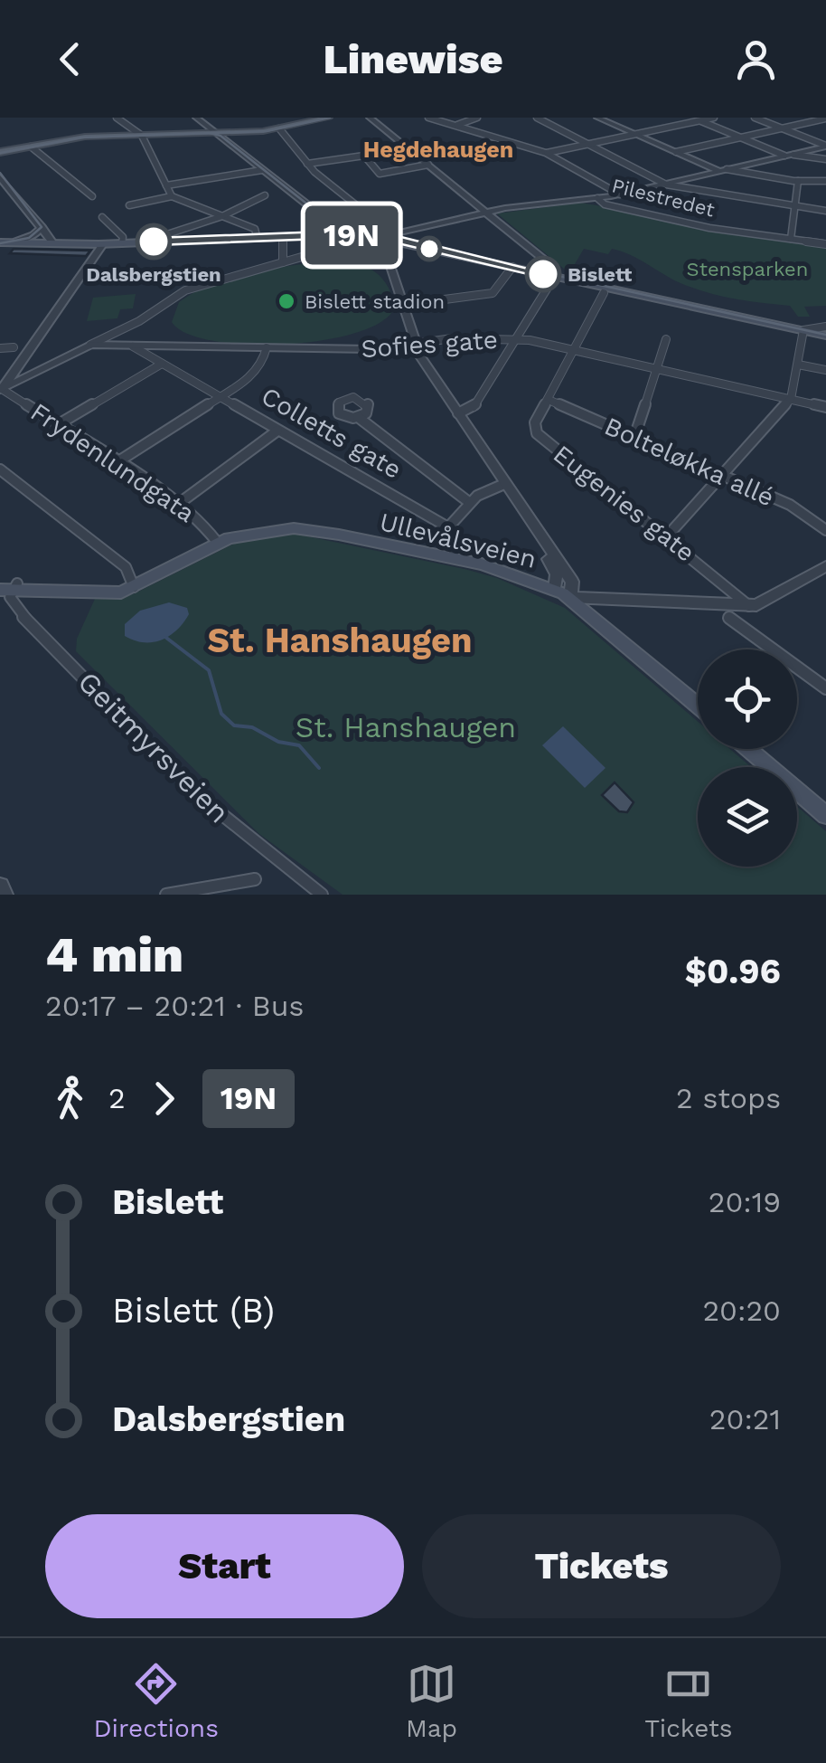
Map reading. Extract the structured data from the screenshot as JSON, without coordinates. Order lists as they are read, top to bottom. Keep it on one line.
{"streets":{"main road":["Ullevålsveien"],"street":["Pilestredet","Sofies gate","Colletts gate","Bolteløkka allé","Frydenlundgata","Eugenies gate","Geitmyrsveien"]},"crossings":[["Sofies gate","Colletts gate"],["Sofies gate","Eugenies gate"],["Bolteløkka allé","Eugenies gate"],["Frydenlundgata","Ullevålsveien"],["Eugenies gate","Ullevålsveien"],["Ullevålsveien","Geitmyrsveien"]],"districts":["Hegdehaugen","St. Hanshaugen"],"parks":["Stensparken","St. Hanshaugen"],"places":["Dalsbergstien","Bislett","Bislett stadion"],"lines":["bus line 19N"],"page":{"header":"Linewise","on_map":"19N","heading":["4 min","20:17 – 20:21 · Bus","$0.96"],"legs":["2","19N","2 stops"],"list":[{"name":"Bislett","value":"20:19"},{"name":"Bislett (B)","value":"20:20"},{"name":"Dalsbergstien","value":"20:21"}],"buttons":["Start","Tickets"],"tabs":["Directions","Map","Tickets"]}}
